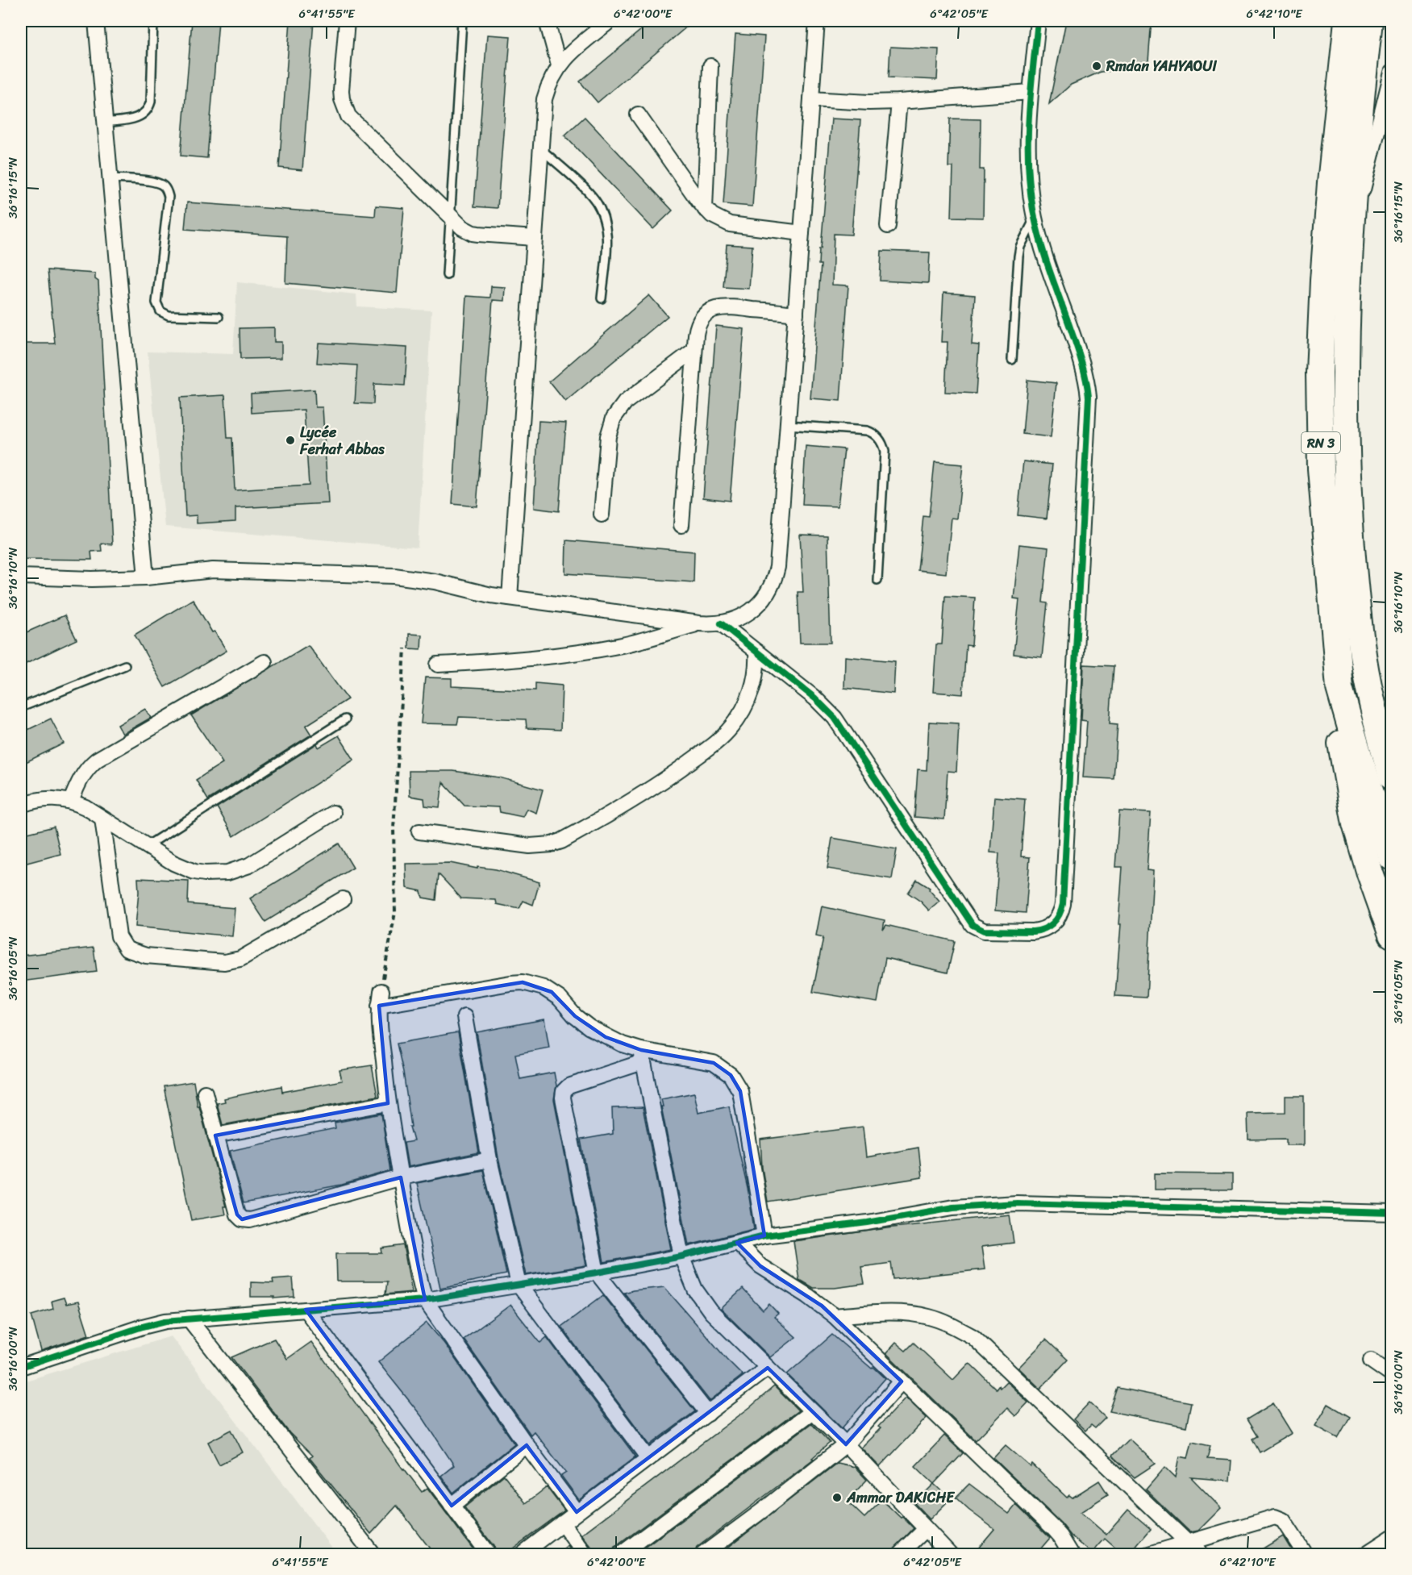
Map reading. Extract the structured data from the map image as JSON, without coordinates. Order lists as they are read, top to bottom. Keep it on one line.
{"streets":{"highway":["RN 3"]},"places":["Rmdan YAHYAOUI","Lycée Ferhat Abbas","Ammar DAKICHE"],"coordinates":["6°41'55\"E","6°42'00\"E","6°42'05\"E","6°42'10\"E","36°16'15\"N","36°16'10\"N","36°16'05\"N","36°16'00\"N"]}
